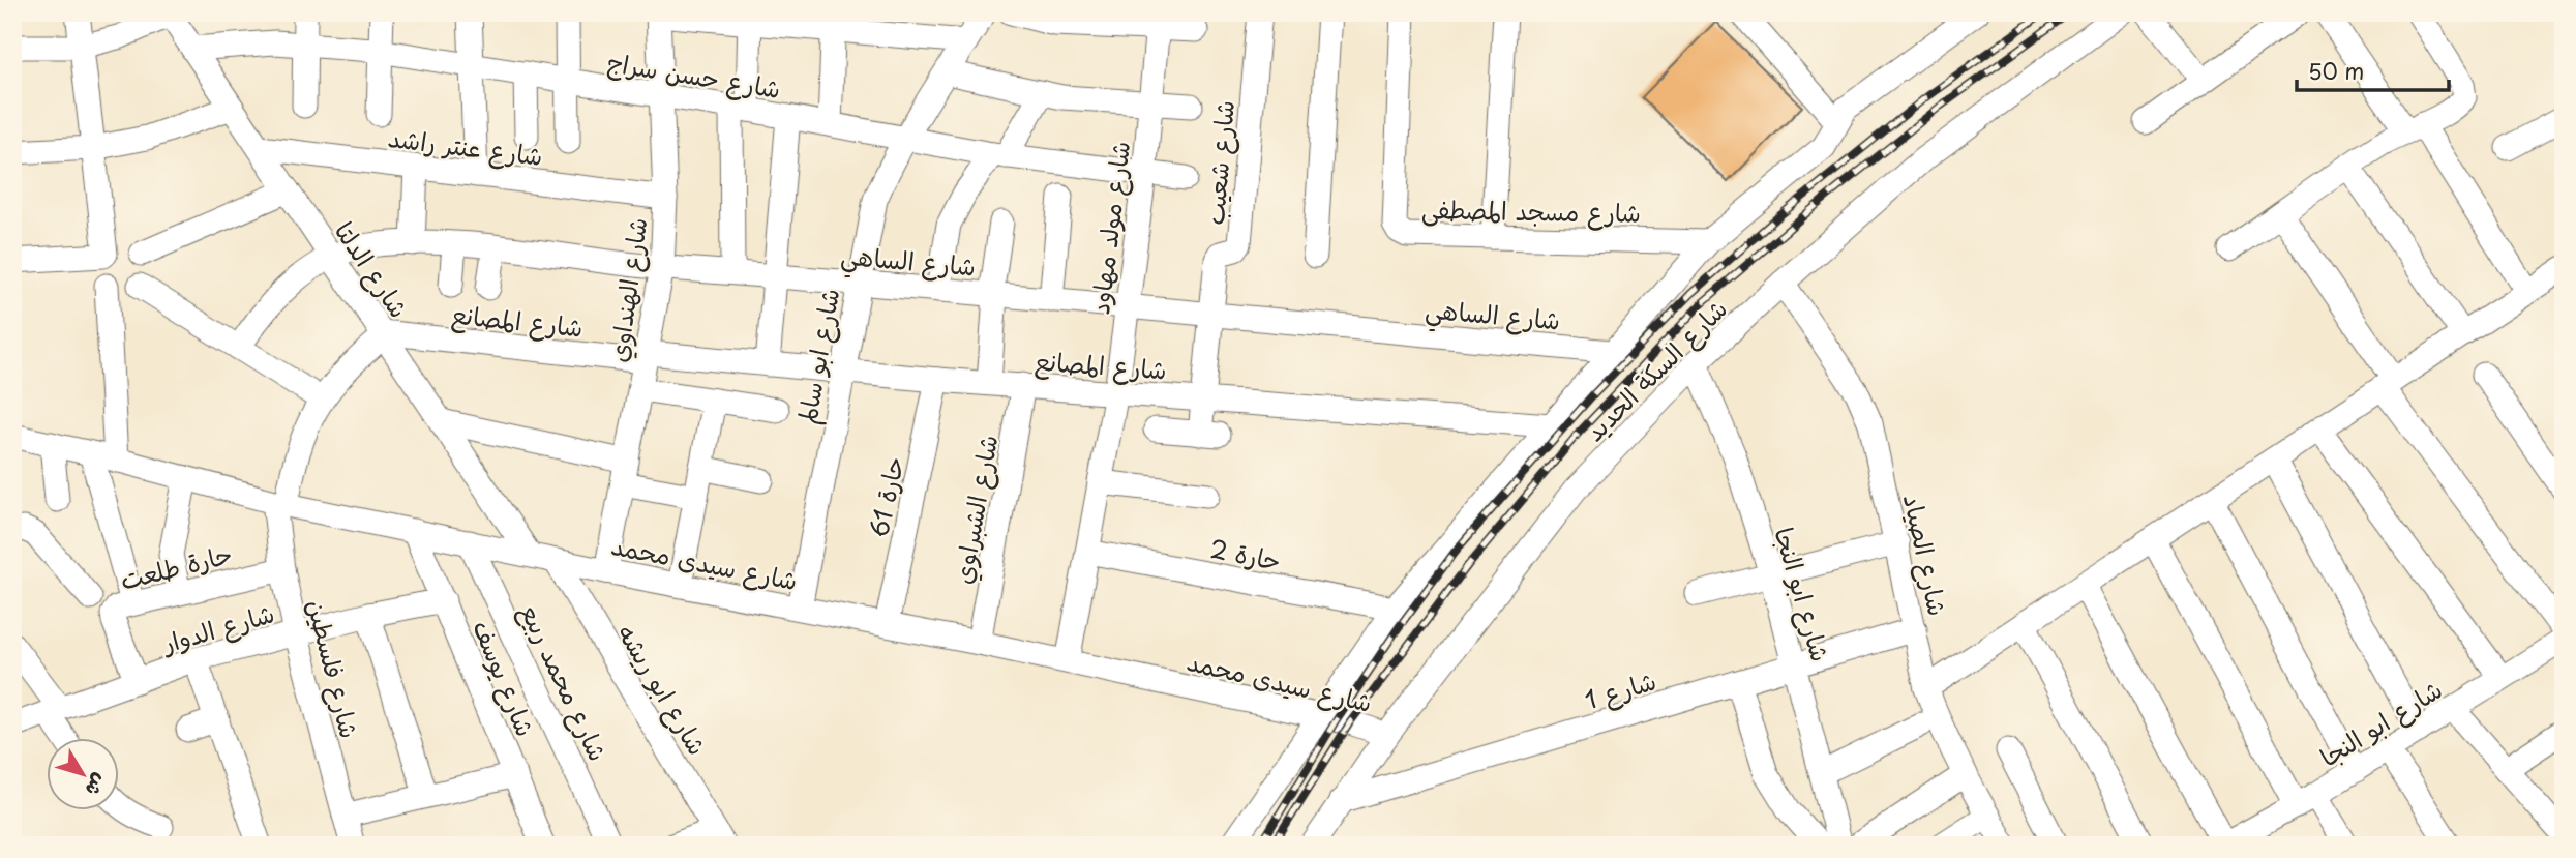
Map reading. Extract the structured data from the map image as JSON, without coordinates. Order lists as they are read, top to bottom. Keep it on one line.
{"streets":{"street":["شارع حسن سراج","شارع عنتر راشد","شارع شعيب","شارع مسجد المصطفى","شارع مولد مهاود","شارع الساهي","شارع الدلتا","شارع الهنداوي","شارع المصانع","شارع ابو سالم","شارع السكة الحديد","حارة 61","شارع الشبراوي","حارة 2","شارع الصياد","شارع سيدى محمد","حارة طلعت","شارع ابو النجا","شارع الدوار","شارع فلسطين","شارع يوسف","شارع محمد ربيع","شارع ابو ريشه","شارع 1"]},"crossings":[["شارع حسن سراج","شارع مولد مهاود"],["شارع حسن سراج","شارع الدلتا"],["شارع حسن سراج","شارع الهنداوي"],["شارع حسن سراج","شارع ابو سالم"],["شارع عنتر راشد","شارع الدلتا"],["شارع عنتر راشد","شارع الهنداوي"],["شارع شعيب","شارع الساهي"],["شارع شعيب","شارع المصانع"],["شارع مسجد المصطفى","شارع السكة الحديد"],["شارع مولد مهاود","شارع الساهي"],["شارع مولد مهاود","شارع المصانع"],["شارع مولد مهاود","حارة 2"],["شارع مولد مهاود","شارع سيدى محمد"],["شارع الساهي","شارع الدلتا"],["شارع الساهي","شارع الهنداوي"],["شارع الساهي","شارع ابو سالم"],["شارع الساهي","شارع السكة الحديد"],["شارع الدلتا","شارع المصانع"],["شارع الدلتا","شارع سيدى محمد"],["شارع الدلتا","شارع فلسطين"],["شارع الهنداوي","شارع المصانع"],["شارع الهنداوي","شارع سيدى محمد"],["شارع المصانع","شارع ابو سالم"],["شارع المصانع","شارع السكة الحديد"],["شارع المصانع","حارة 61"],["شارع المصانع","شارع الشبراوي"],["شارع المصانع","شارع فلسطين"],["شارع ابو سالم","شارع سيدى محمد"],["شارع السكة الحديد","حارة 2"],["شارع السكة الحديد","شارع الصياد"],["شارع السكة الحديد","شارع سيدى محمد"],["شارع السكة الحديد","شارع ابو النجا"],["شارع السكة الحديد","شارع 1"],["حارة 61","شارع سيدى محمد"],["شارع الشبراوي","شارع سيدى محمد"],["شارع الصياد","شارع 1"],["شارع سيدى محمد","شارع فلسطين"],["شارع سيدى محمد","شارع يوسف"],["شارع سيدى محمد","شارع محمد ربيع"],["شارع سيدى محمد","شارع ابو ريشه"],["حارة طلعت","شارع الدوار"],["حارة طلعت","شارع فلسطين"],["شارع ابو النجا","شارع 1"],["شارع الدوار","شارع فلسطين"],["شارع الدوار","شارع يوسف"]],"scale_bar":"50 m","north":"bottom right"}
